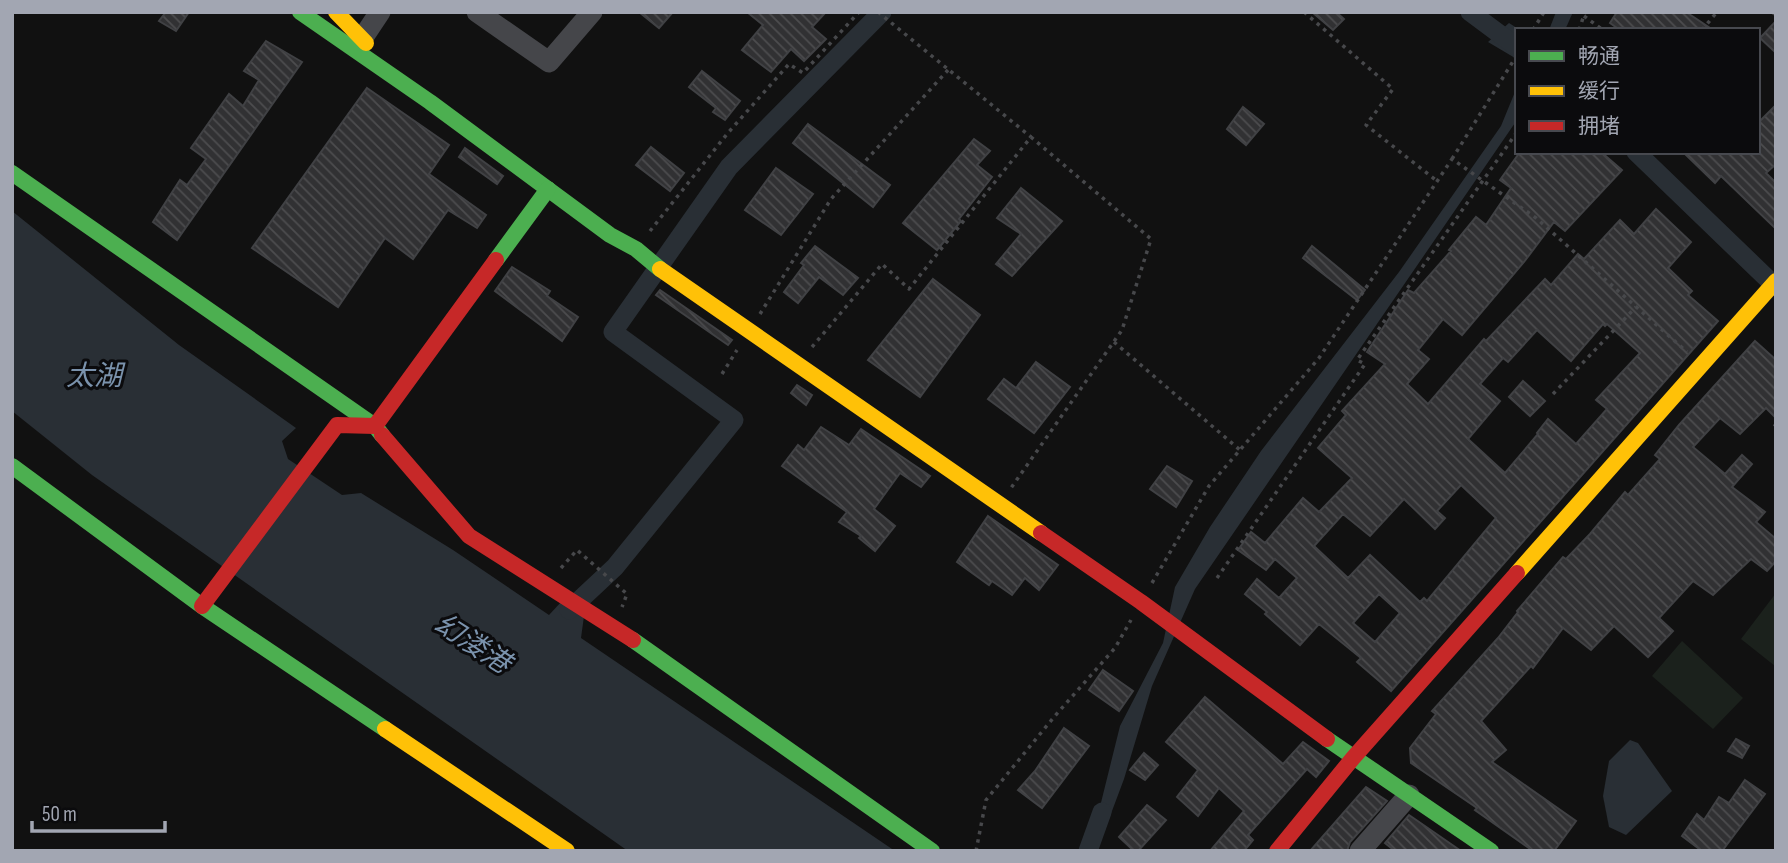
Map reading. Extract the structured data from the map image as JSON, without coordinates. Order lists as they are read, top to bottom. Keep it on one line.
{"water":["太湖","幻溇港"],"legend":["畅通","缓行","拥堵"],"scale_bar":"50 m"}
